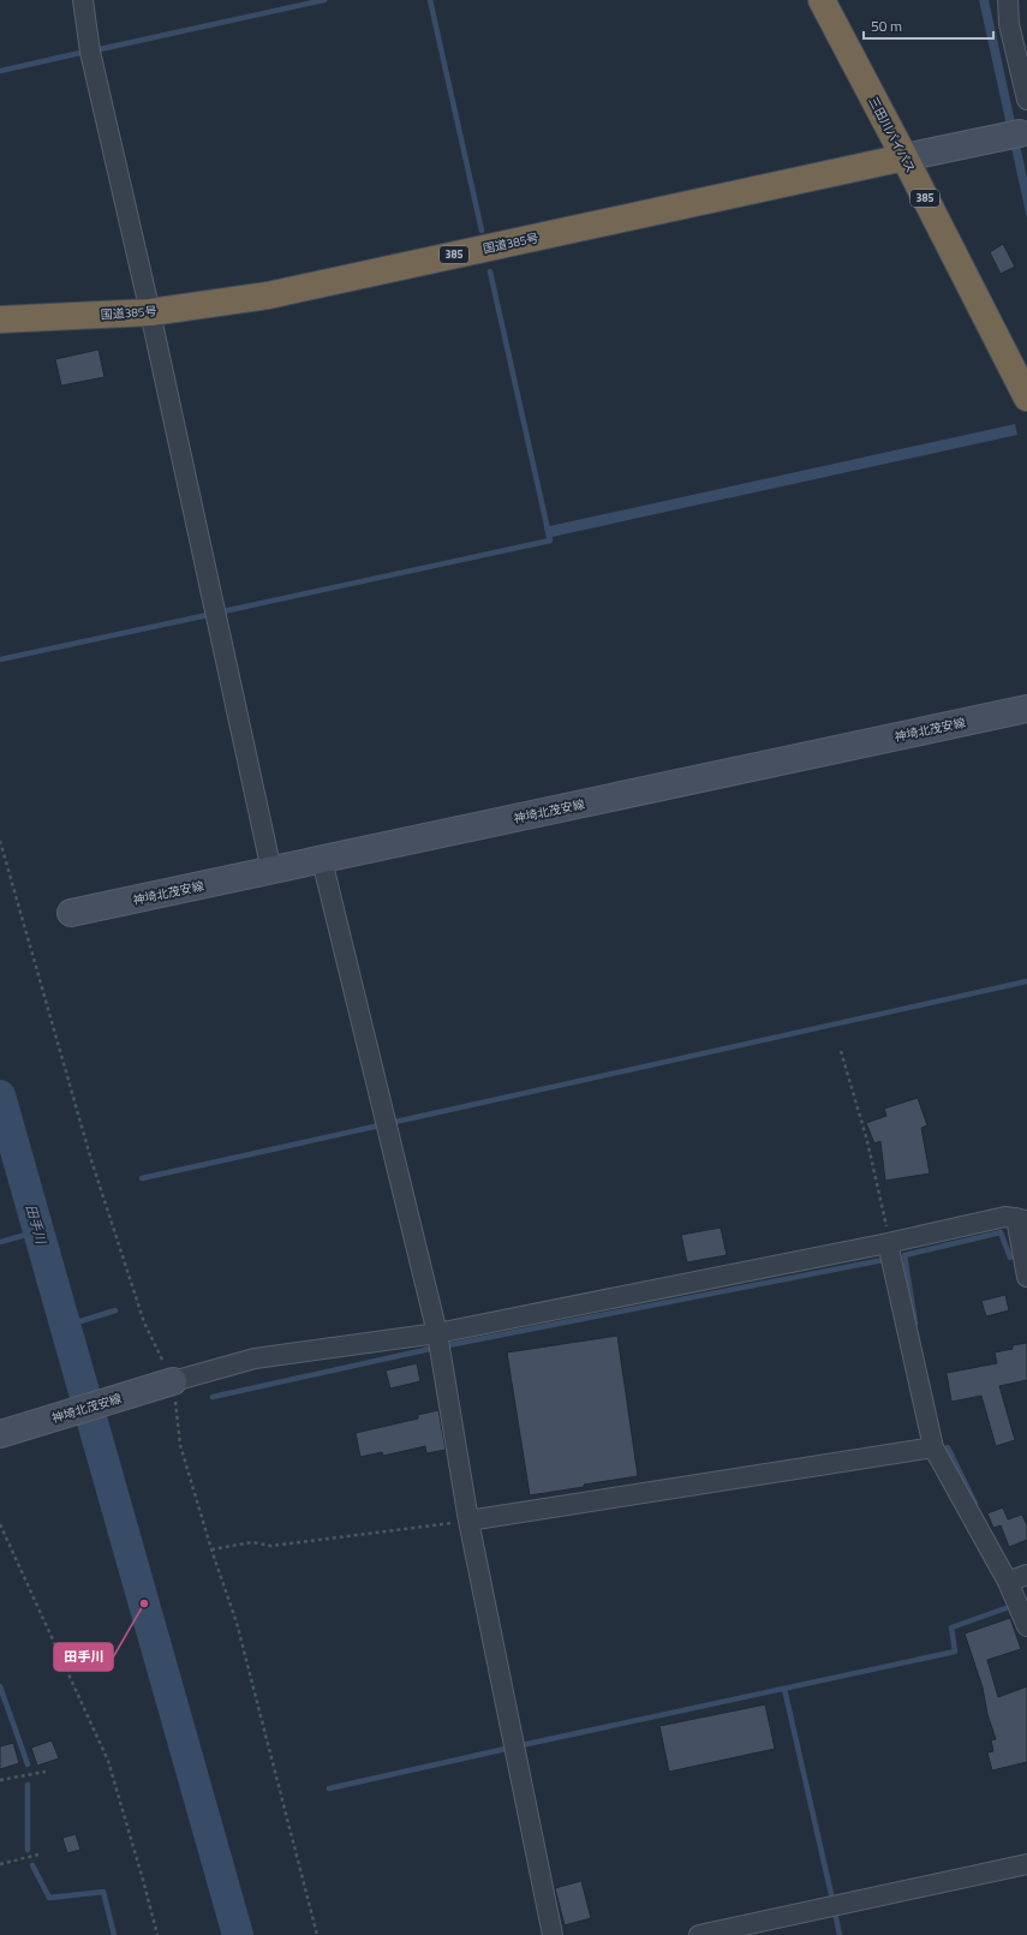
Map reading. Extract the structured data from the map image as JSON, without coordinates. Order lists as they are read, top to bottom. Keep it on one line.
{"streets":{"highway":["三田川バイパス","385","国道385号"],"main road":["神埼北茂安線"]},"crossings":[["三田川バイパス","国道385号"]],"water":["田手川"],"places":["田手川"],"scale_bar":"50 m"}
